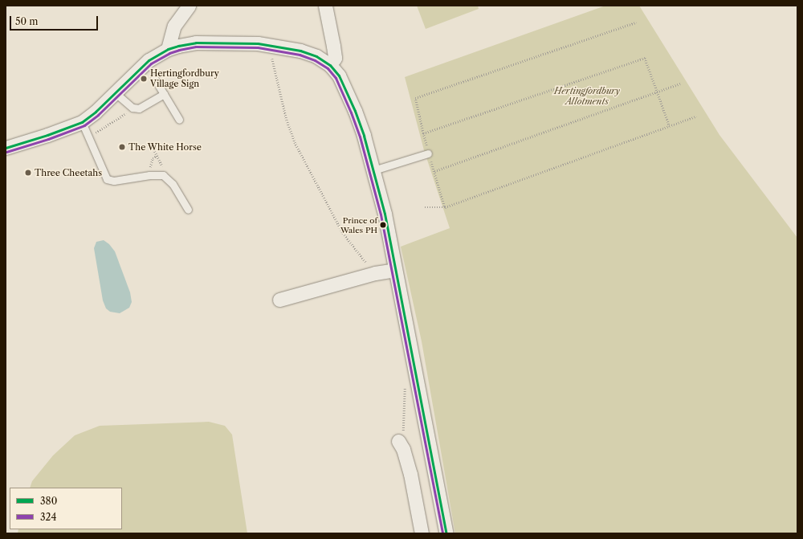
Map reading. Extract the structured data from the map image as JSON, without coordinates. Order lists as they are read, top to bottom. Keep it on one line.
{"parks":["Hertingfordbury Allotments"],"places":["Hertingfordbury Village Sign","The White Horse","Three Cheetahs","Prince of Wales PH"],"lines":["transit line 380","transit line 324"],"legend":["380","324"],"scale_bar":"50 m"}
